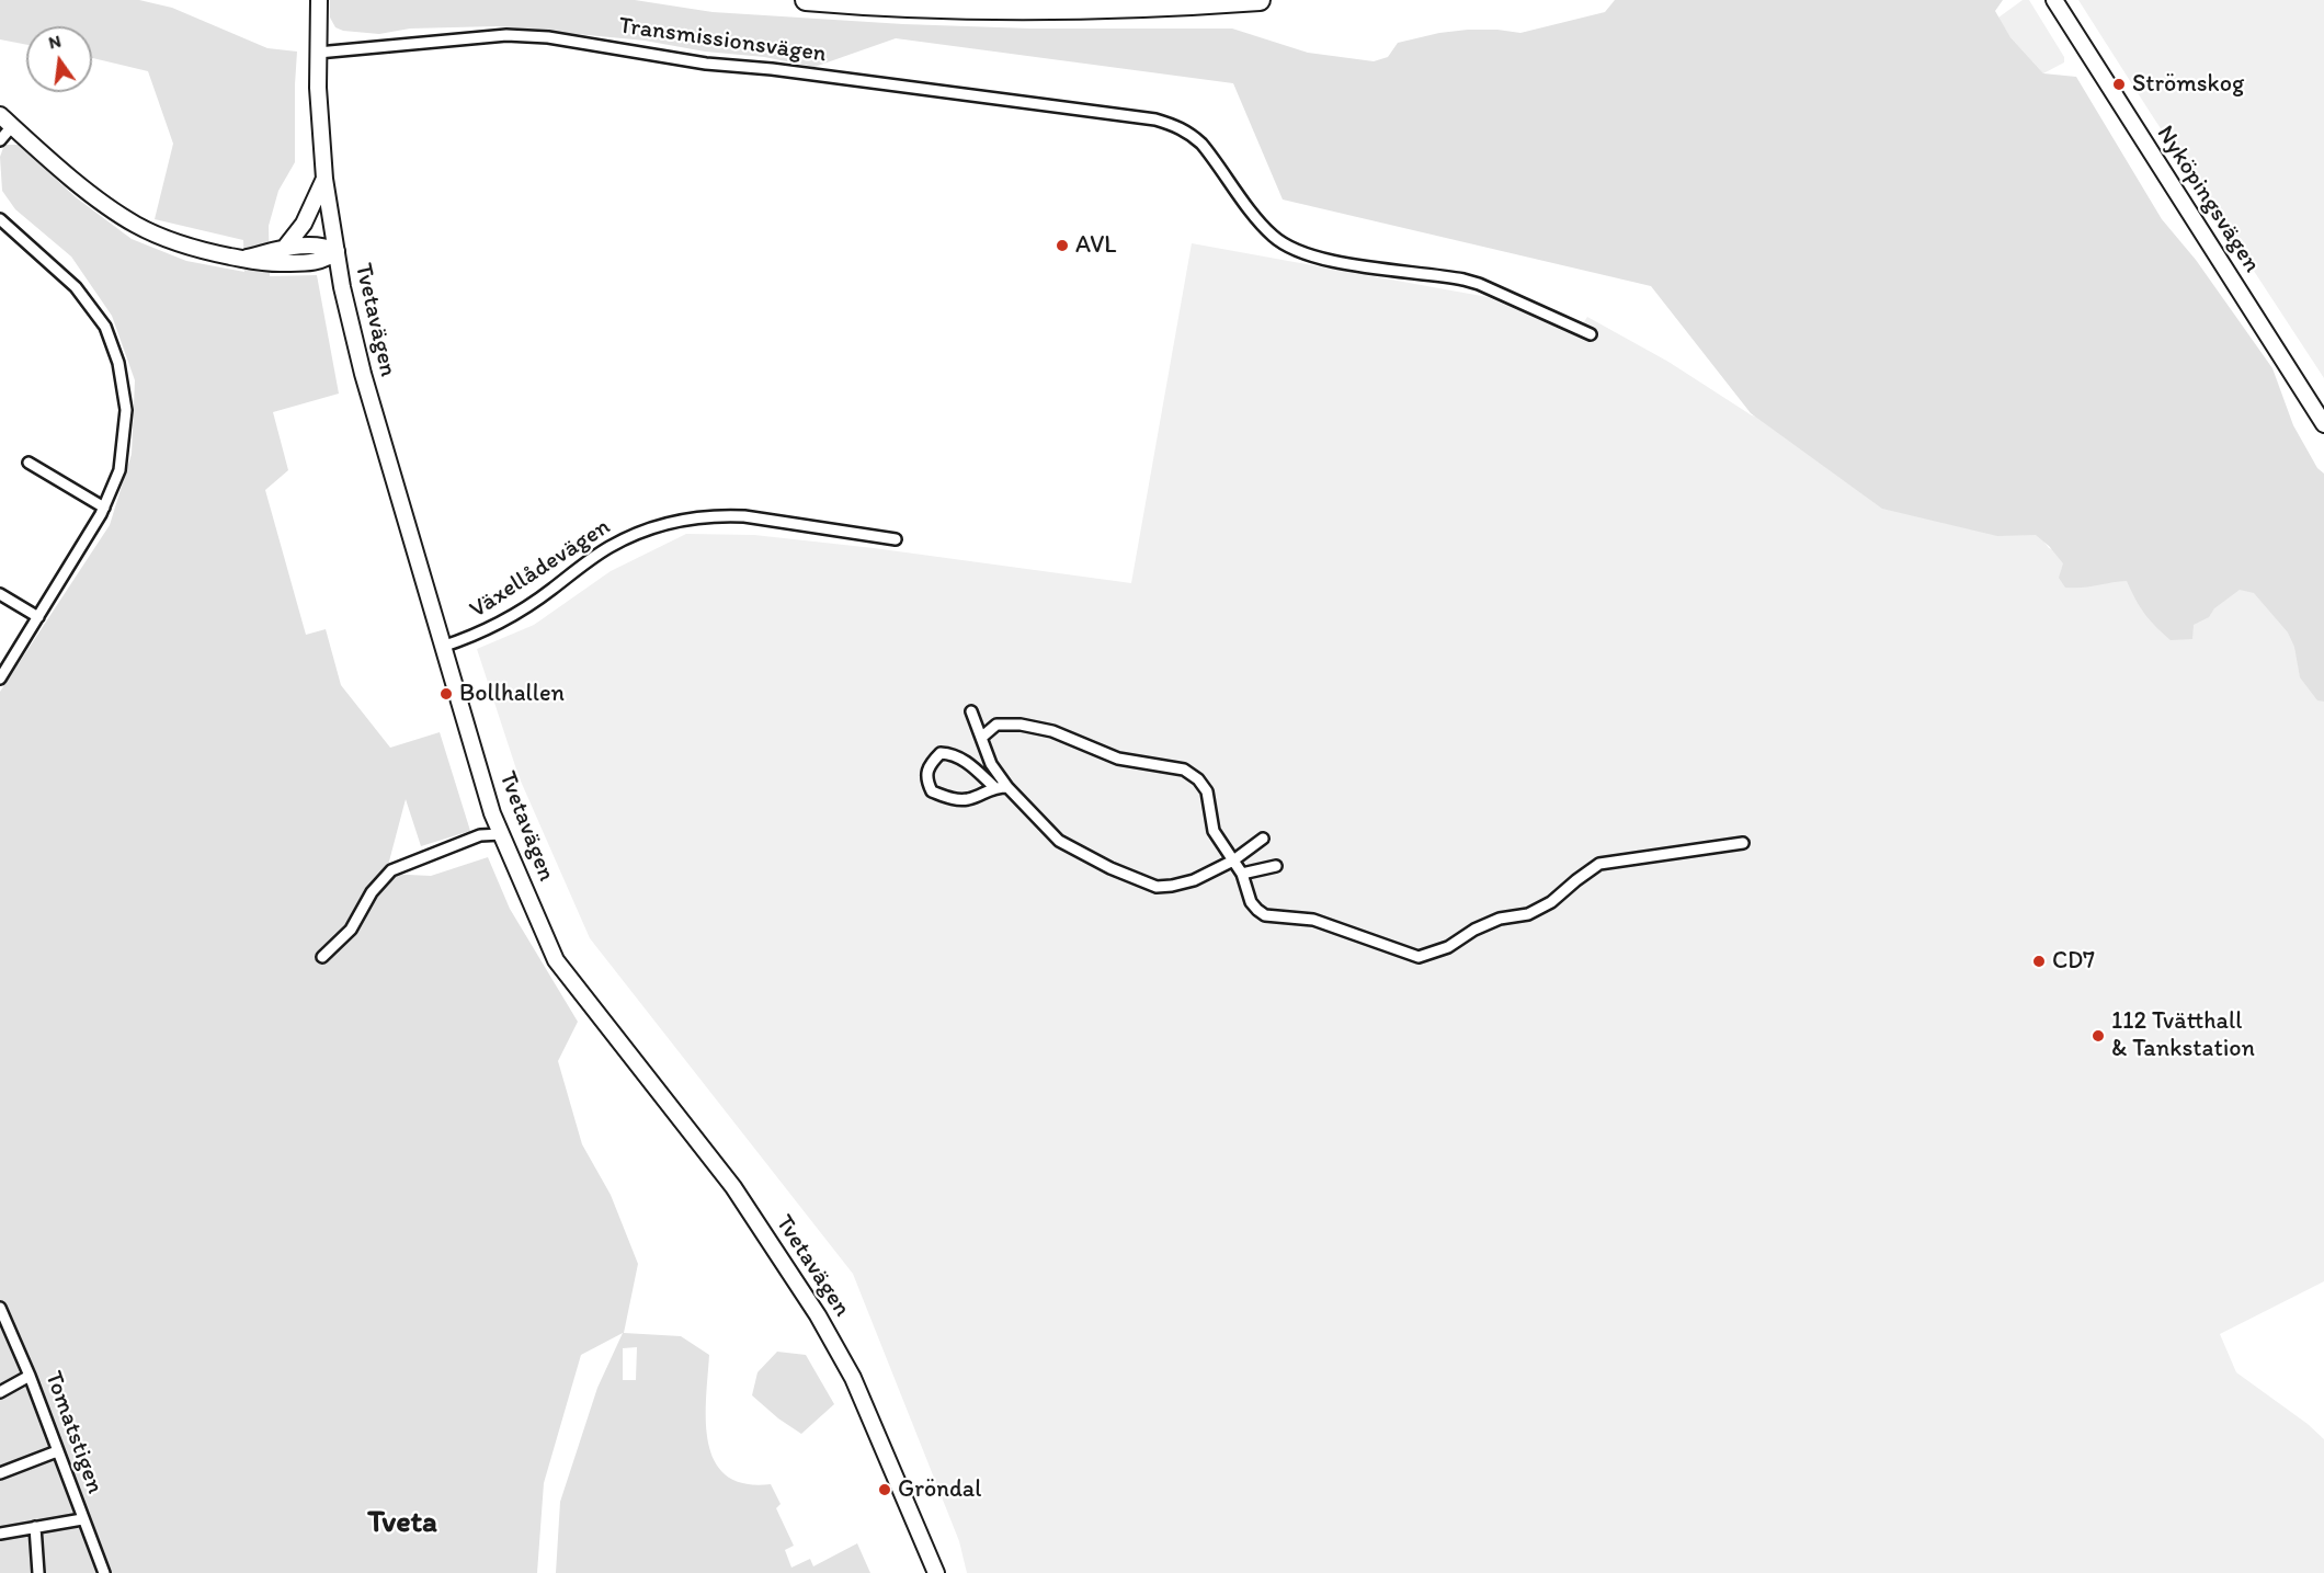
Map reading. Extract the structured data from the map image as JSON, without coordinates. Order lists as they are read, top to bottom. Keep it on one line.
{"streets":{"main road":["Nyköpingsvägen","Tvetavägen"],"street":["Transmissionsvägen","Växellådevägen","Tomatstigen"]},"crossings":[["Transmissionsvägen","Tvetavägen"],["Tvetavägen","Växellådevägen"]],"districts":["Tveta"],"places":["Strömskog","AVL","Bollhallen","CD7","112 Tvätthall & Tankstation","Gröndal"],"north":"top"}
